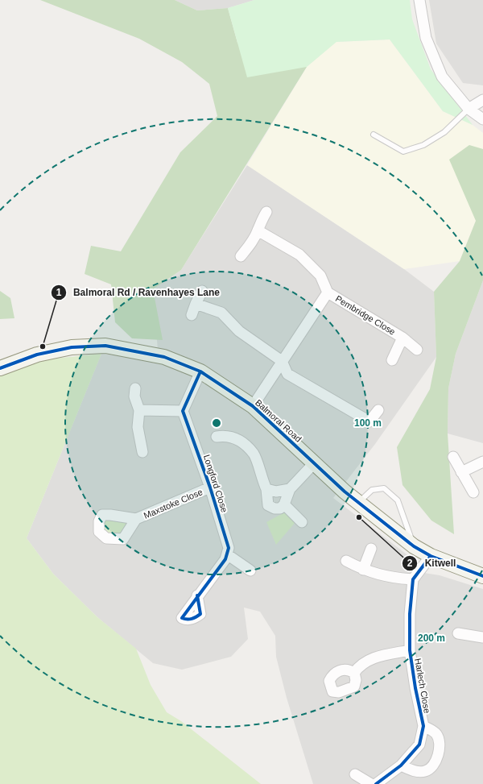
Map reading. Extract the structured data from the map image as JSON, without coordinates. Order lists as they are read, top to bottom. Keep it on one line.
{"streets":{"street":["Pembridge Close","Balmoral Road","Longford Close","Maxstoke Close","Harlech Close"]},"crossings":[["Pembridge Close","Balmoral Road"],["Longford Close","Maxstoke Close"]],"places":["Balmoral Rd / Ravenhayes Lane","Kitwell"],"rings":["100 m","200 m"]}
